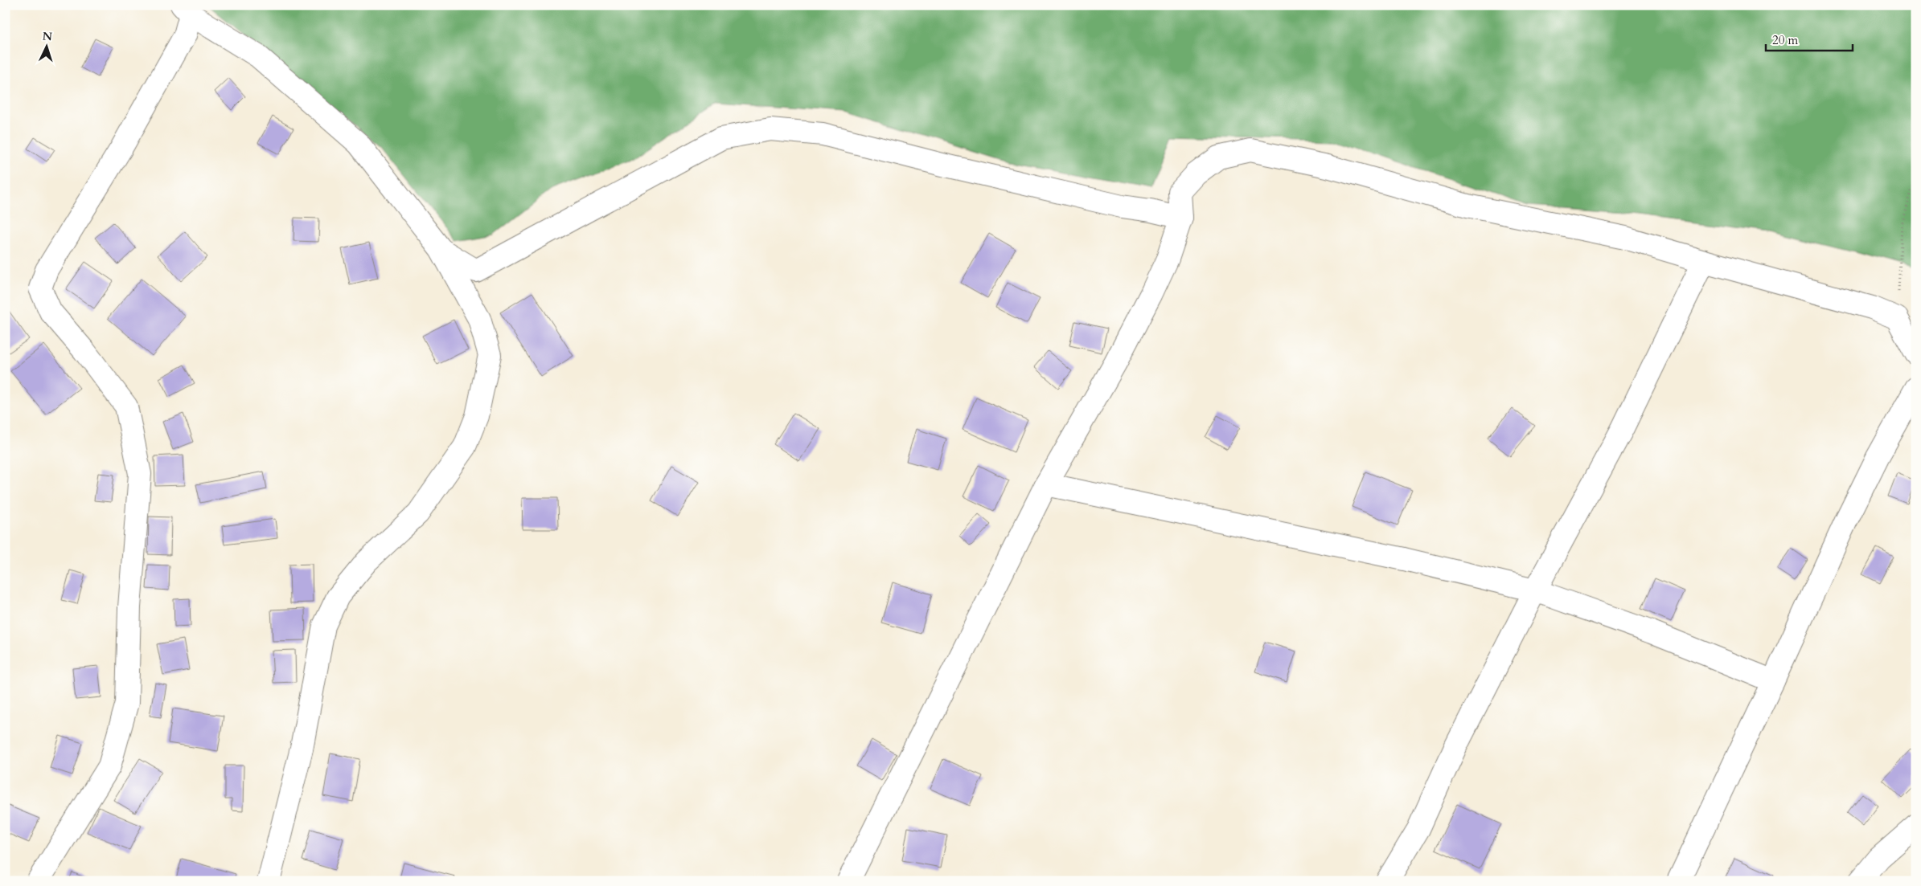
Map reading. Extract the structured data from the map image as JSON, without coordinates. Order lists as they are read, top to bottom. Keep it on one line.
{"scale_bar":"20 m","north":"top"}
